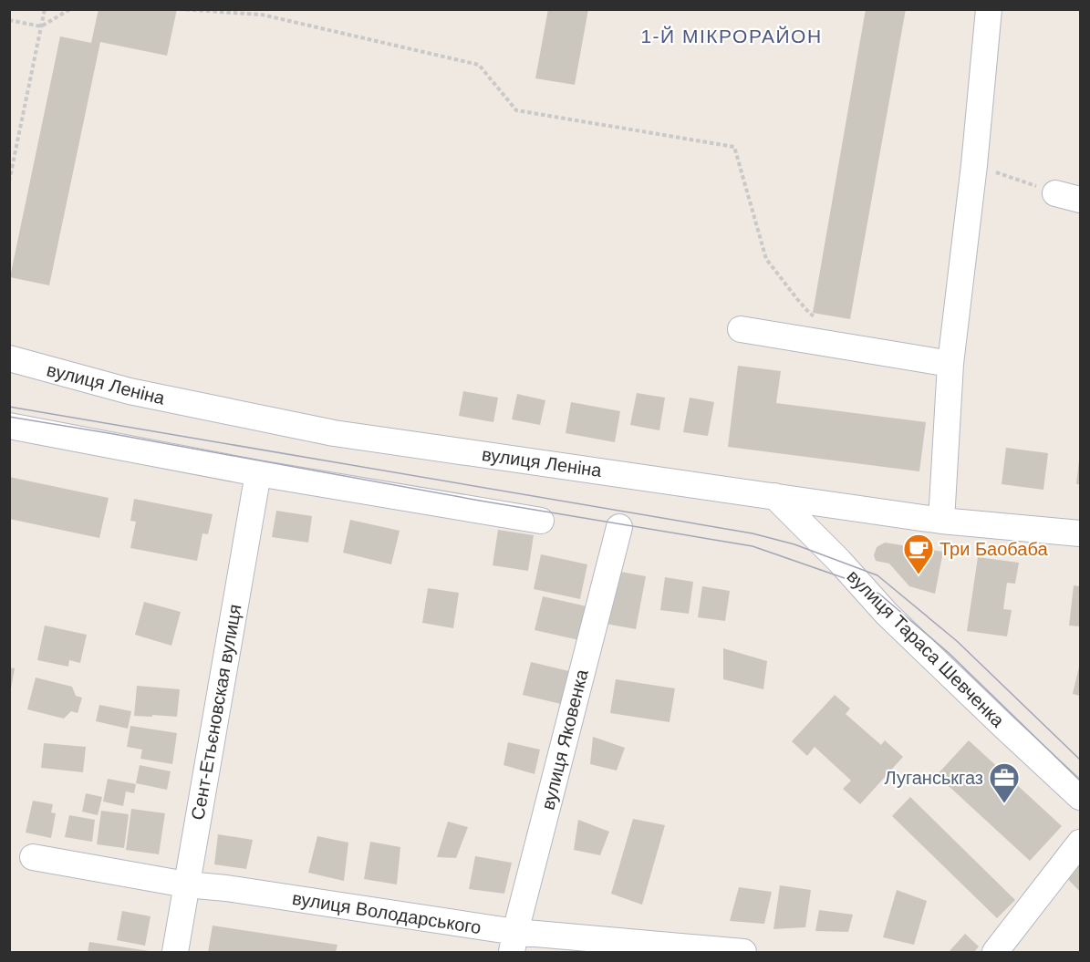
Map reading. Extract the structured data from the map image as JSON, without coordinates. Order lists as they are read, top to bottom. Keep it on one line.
{"streets":{"street":["вулиця Леніна","вулиця Тараса Шевченка","Сент-Етьєновская вулиця","вулиця Яковенка","вулиця Володарського"]},"crossings":[["вулиця Леніна","вулиця Тараса Шевченка"],["Сент-Етьєновская вулиця","вулиця Володарського"],["вулиця Яковенка","вулиця Володарського"]],"districts":["1-Й МІКРОРАЙОН"],"places":{"cafe":["Три Баобаба"],"office":["Луганськгаз"]}}
